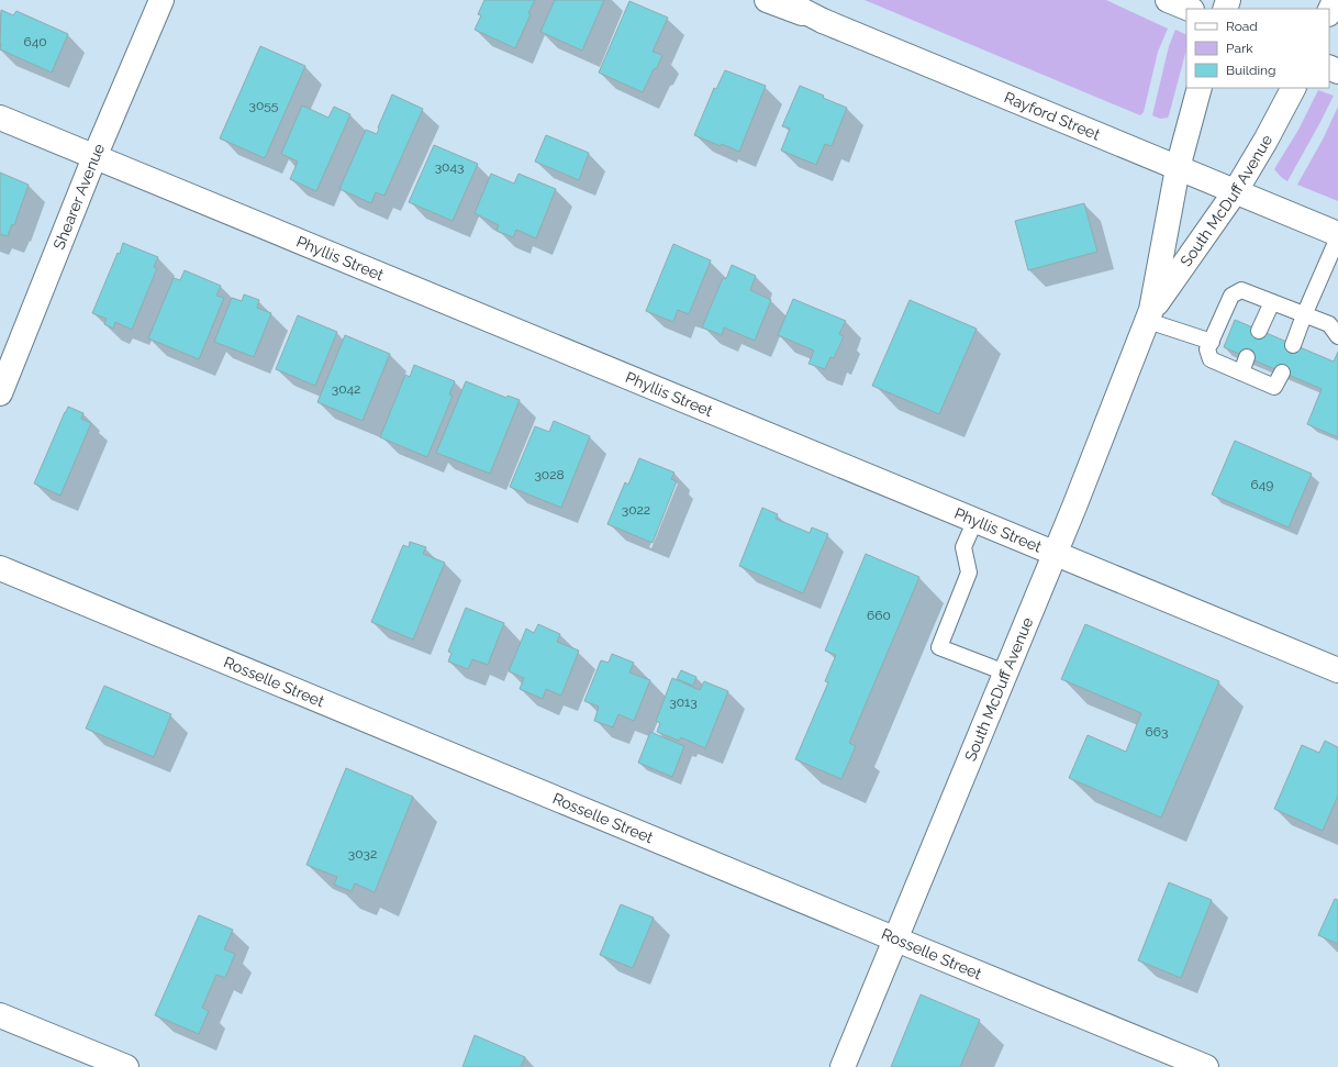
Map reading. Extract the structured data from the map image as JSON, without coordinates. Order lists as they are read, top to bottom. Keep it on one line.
{"streets":{"main road":["Rayford Street","Shearer Avenue","South McDuff Avenue","Phyllis Street","Rosselle Street"]},"crossings":[["Rayford Street","South McDuff Avenue"],["Shearer Avenue","Phyllis Street"],["South McDuff Avenue","Phyllis Street"],["South McDuff Avenue","Rosselle Street"]],"house_numbers":["640","3055","3043","3042","3028","649","3022","660","3013","663","3032"],"legend":["Road","Park","Building"]}
